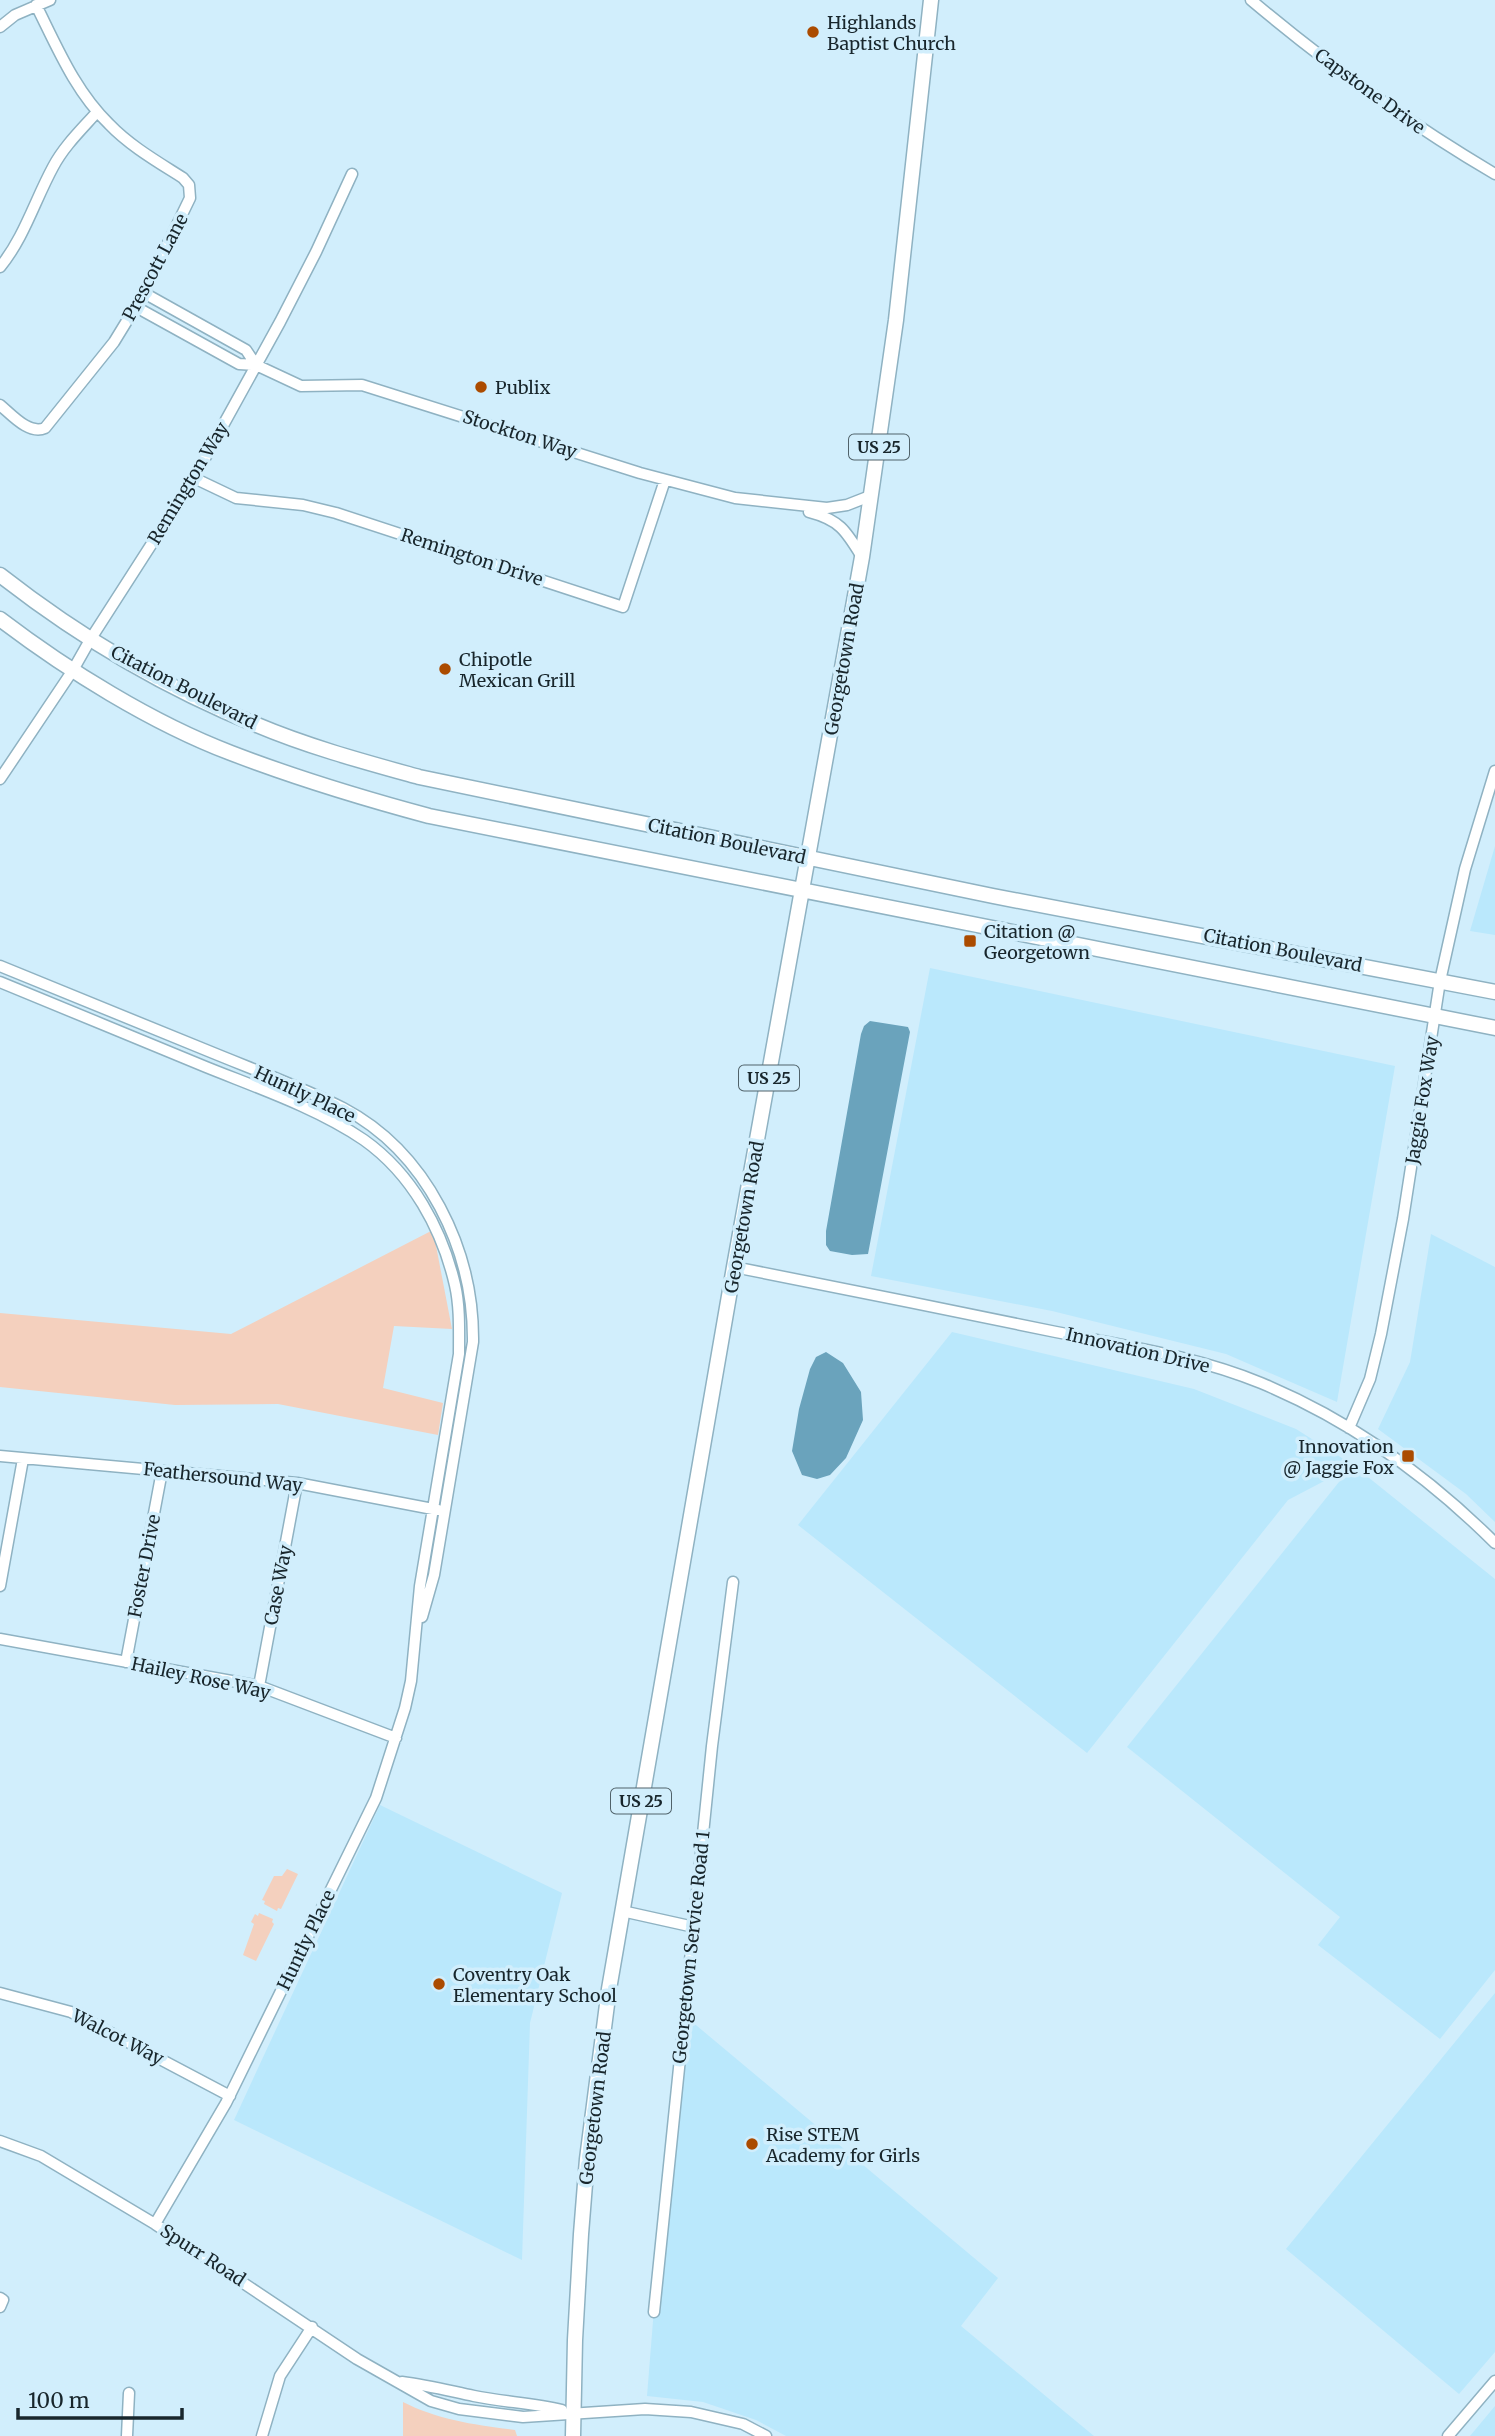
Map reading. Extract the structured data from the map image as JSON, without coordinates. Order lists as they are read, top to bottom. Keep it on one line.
{"streets":{"main road":["US 25","Georgetown Road","Citation Boulevard"],"street":["Capstone Drive","Prescott Lane","Stockton Way","Remington Way","Remington Drive","Huntly Place","Jaggie Fox Way","Innovation Drive","Feathersound Way","Foster Drive","Case Way","Hailey Rose Way","Georgetown Service Road 1","Walcot Way","Spurr Road"]},"crossings":[["Prescott Lane","Stockton Way"],["Stockton Way","Remington Way"],["Stockton Way","Remington Drive"],["Stockton Way","Georgetown Road"],["Remington Way","Remington Drive"],["Remington Way","Citation Boulevard"],["Georgetown Road","Citation Boulevard"],["Georgetown Road","Innovation Drive"],["Georgetown Road","Spurr Road"],["Citation Boulevard","Jaggie Fox Way"],["Huntly Place","Feathersound Way"],["Huntly Place","Hailey Rose Way"],["Huntly Place","Walcot Way"],["Huntly Place","Spurr Road"],["Jaggie Fox Way","Innovation Drive"],["Feathersound Way","Foster Drive"],["Feathersound Way","Case Way"],["Foster Drive","Hailey Rose Way"],["Case Way","Hailey Rose Way"]],"places":{"other":["Highlands Baptist Church","Publix","Chipotle Mexican Grill","Coventry Oak Elementary School","Rise STEM Academy for Girls"],"transit":["Citation @ Georgetown","Innovation @ Jaggie Fox"]},"scale_bar":"100 m"}
